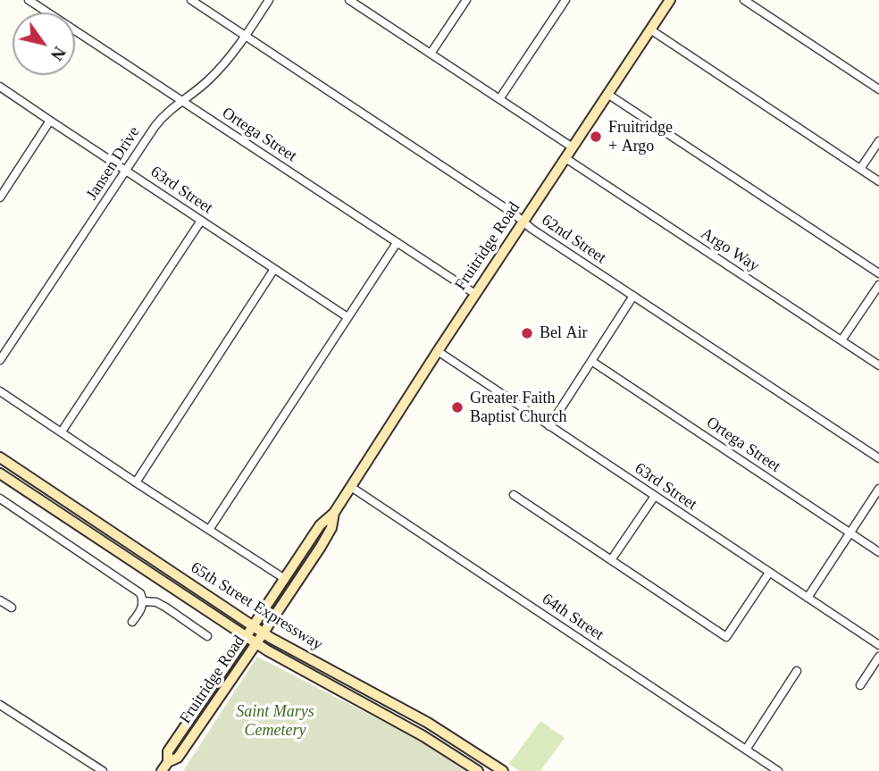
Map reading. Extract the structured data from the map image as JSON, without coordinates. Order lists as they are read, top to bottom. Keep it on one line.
{"streets":{"main road":["Fruitridge Road","65th Street Expressway"],"street":["Ortega Street","Jansen Drive","63rd Street","62nd Street","Argo Way","64th Street"]},"crossings":[["Ortega Street","Jansen Drive"],["Ortega Street","Fruitridge Road"],["Jansen Drive","63rd Street"],["Jansen Drive","62nd Street"],["63rd Street","Fruitridge Road"],["62nd Street","Fruitridge Road"],["Fruitridge Road","Argo Way"],["Fruitridge Road","65th Street Expressway"],["Fruitridge Road","64th Street"]],"parks":["Saint Marys Cemetery"],"places":["Fruitridge + Argo","Bel Air","Greater Faith Baptist Church"],"north":"bottom right"}
